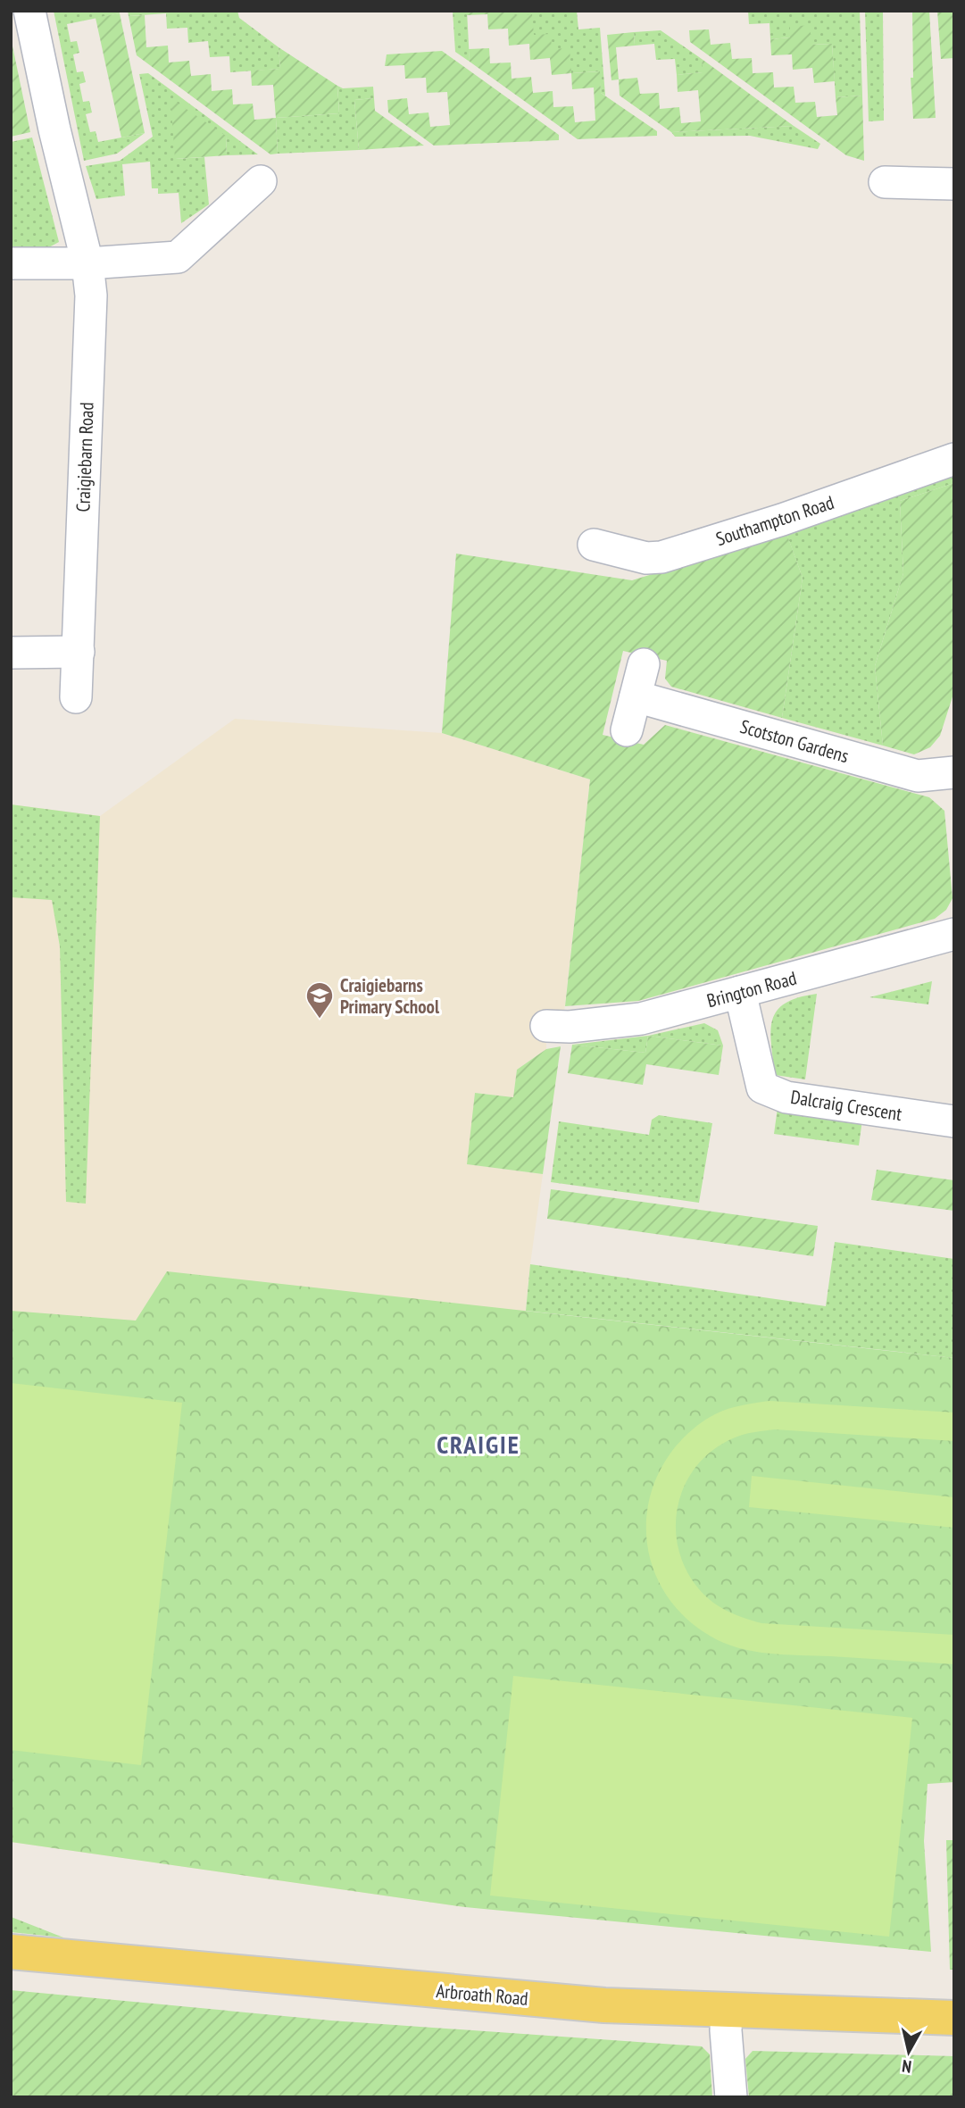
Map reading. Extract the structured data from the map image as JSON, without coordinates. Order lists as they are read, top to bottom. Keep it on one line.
{"streets":{"main road":["Arbroath Road"],"street":["Craigiebarn Road","Southampton Road","Scotston Gardens","Brington Road","Dalcraig Crescent"]},"crossings":[["Brington Road","Dalcraig Crescent"]],"districts":["CRAIGIE"],"places":{"school or university":["Craigiebarns Primary School"]},"north":"bottom"}
